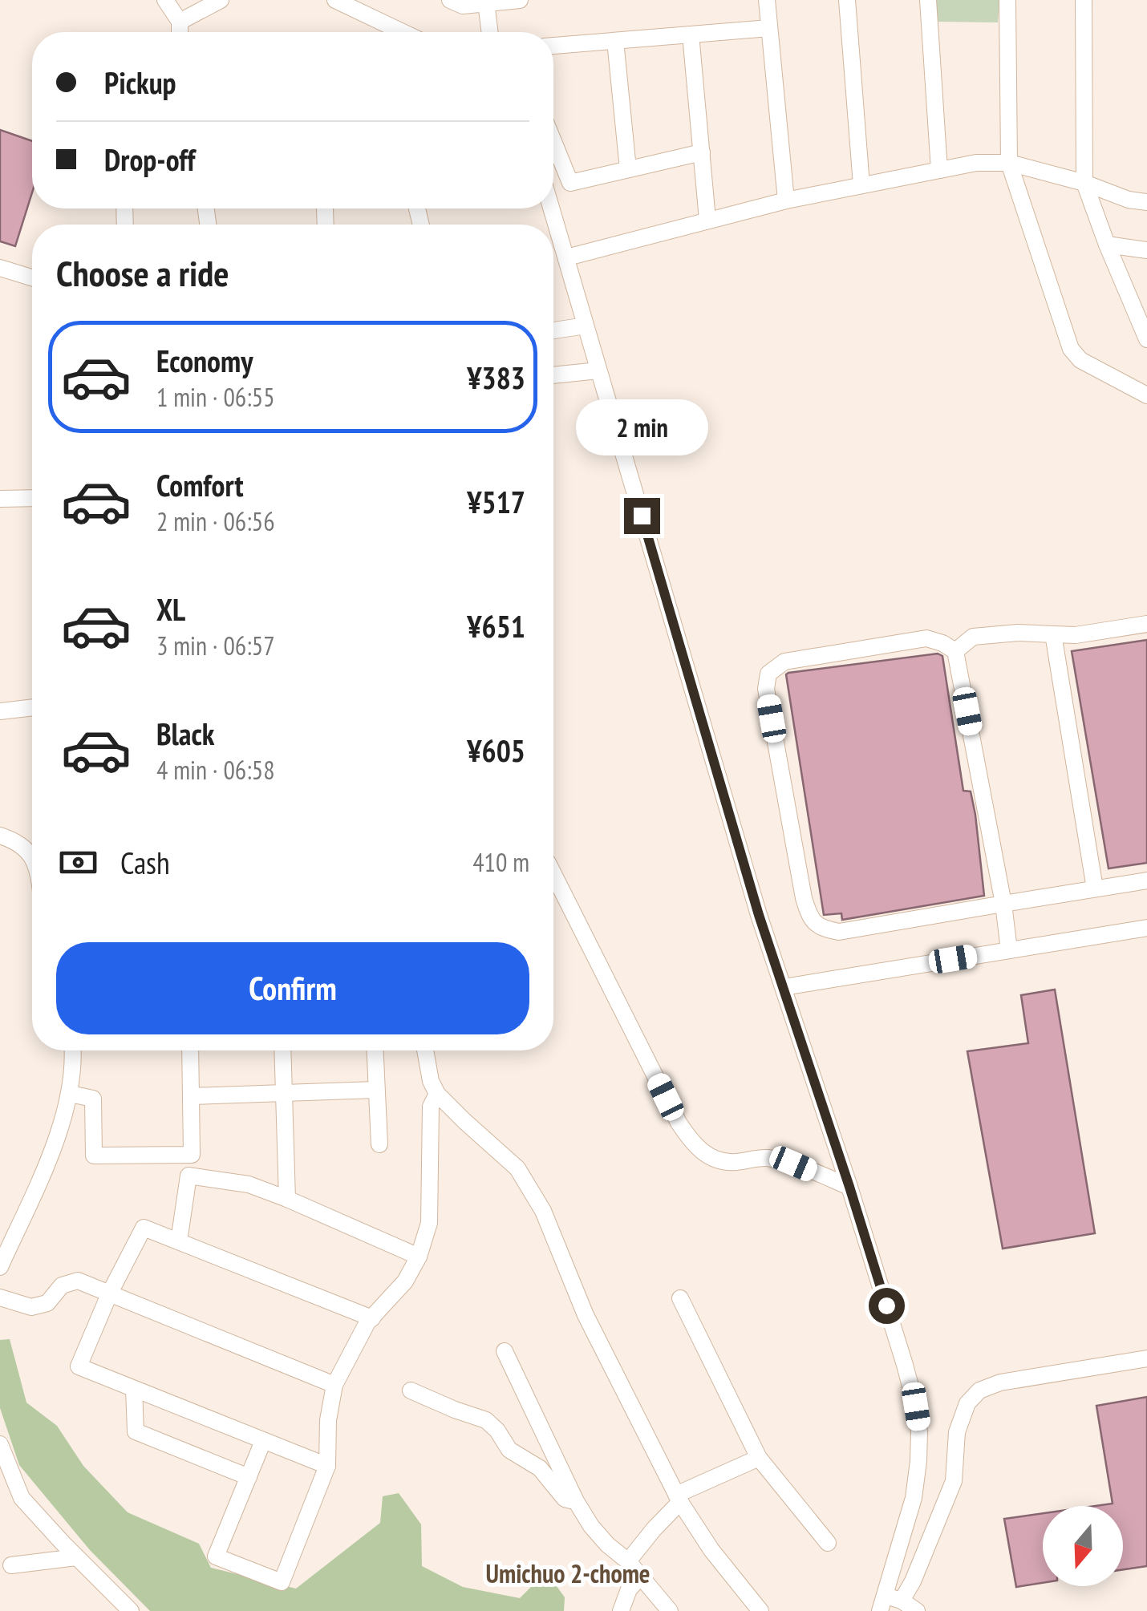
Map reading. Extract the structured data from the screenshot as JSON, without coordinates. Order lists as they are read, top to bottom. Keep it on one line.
{"districts":["Umichuo 2-chome"],"north":"bottom","page":{"banner":["Pickup","Drop-off"],"heading":"Choose a ride","list":[{"name":"Economy","note":"1 min · 06:55","value":"¥383"},{"name":"Comfort","note":"2 min · 06:56","value":"¥517"},{"name":"XL","note":"3 min · 06:57","value":"¥651"},{"name":"Black","note":"4 min · 06:58","value":"¥605"}],"bubble":"2 min","pay":["Cash","410 m"],"buttons":"Confirm"}}
